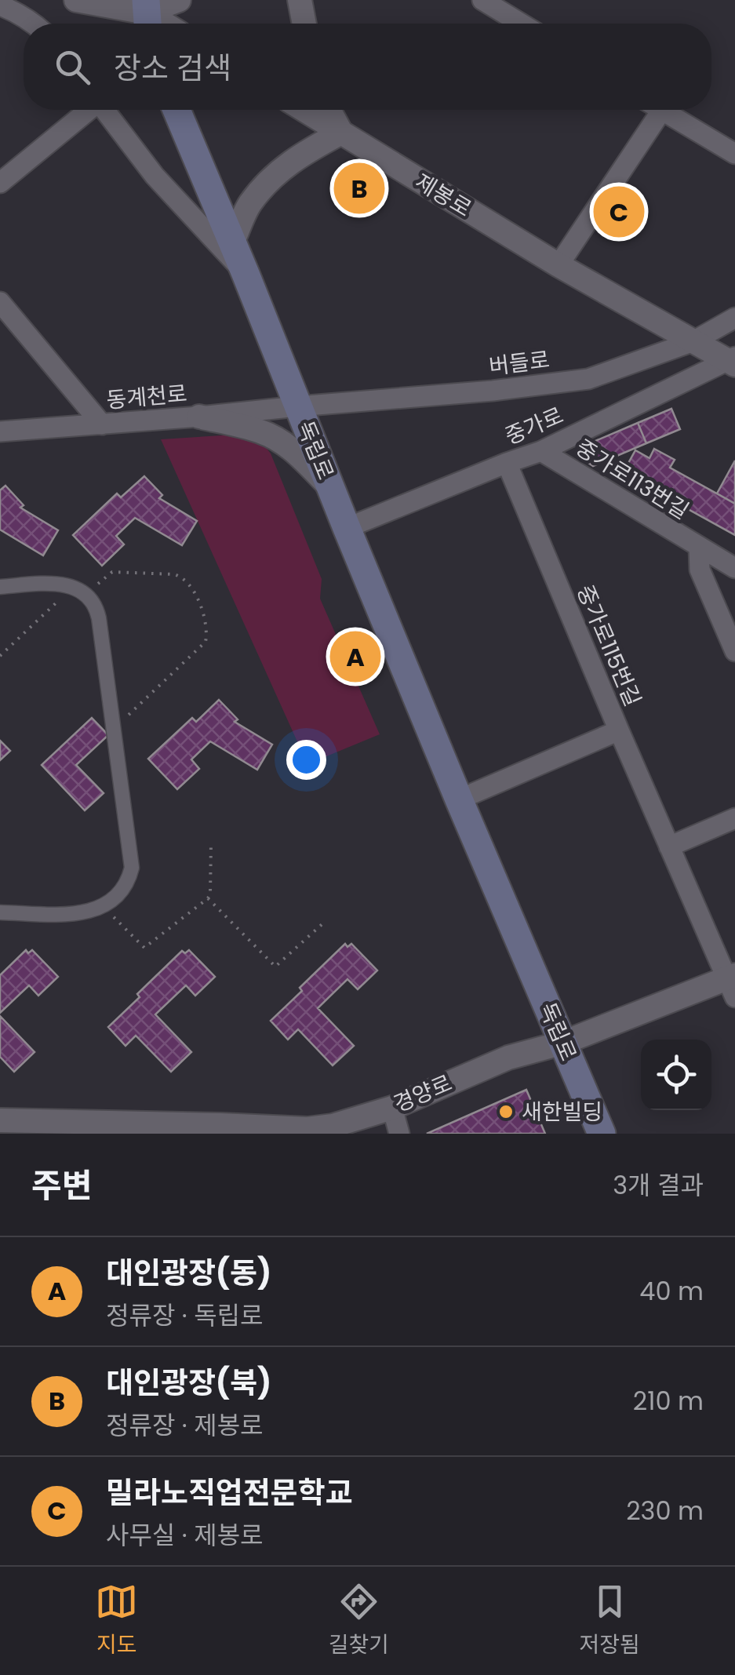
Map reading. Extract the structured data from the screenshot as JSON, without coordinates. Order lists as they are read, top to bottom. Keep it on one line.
{"streets":{"main road":["독립로"],"street":["제봉로","버들로","동계천로","중가로","중가로113번길","중가로115번길","경양로"]},"crossings":[["제봉로","버들로"],["제봉로","중가로"],["버들로","동계천로"],["버들로","독립로"],["동계천로","독립로"],["중가로","독립로"],["중가로","중가로113번길"],["중가로","중가로115번길"],["독립로","경양로"],["중가로115번길","경양로"]],"places":["새한빌딩"],"page":{"search":"장소 검색","pins":["B","C","A"],"heading":["주변","3개 결과"],"list":[{"mark":"A","name":"대인광장(동)","note":"정류장 · 독립로","value":"40 m"},{"mark":"B","name":"대인광장(북)","note":"정류장 · 제봉로","value":"210 m"},{"mark":"C","name":"밀라노직업전문학교","note":"사무실 · 제봉로","value":"230 m"}],"nav":["지도","길찾기","저장됨"]}}
